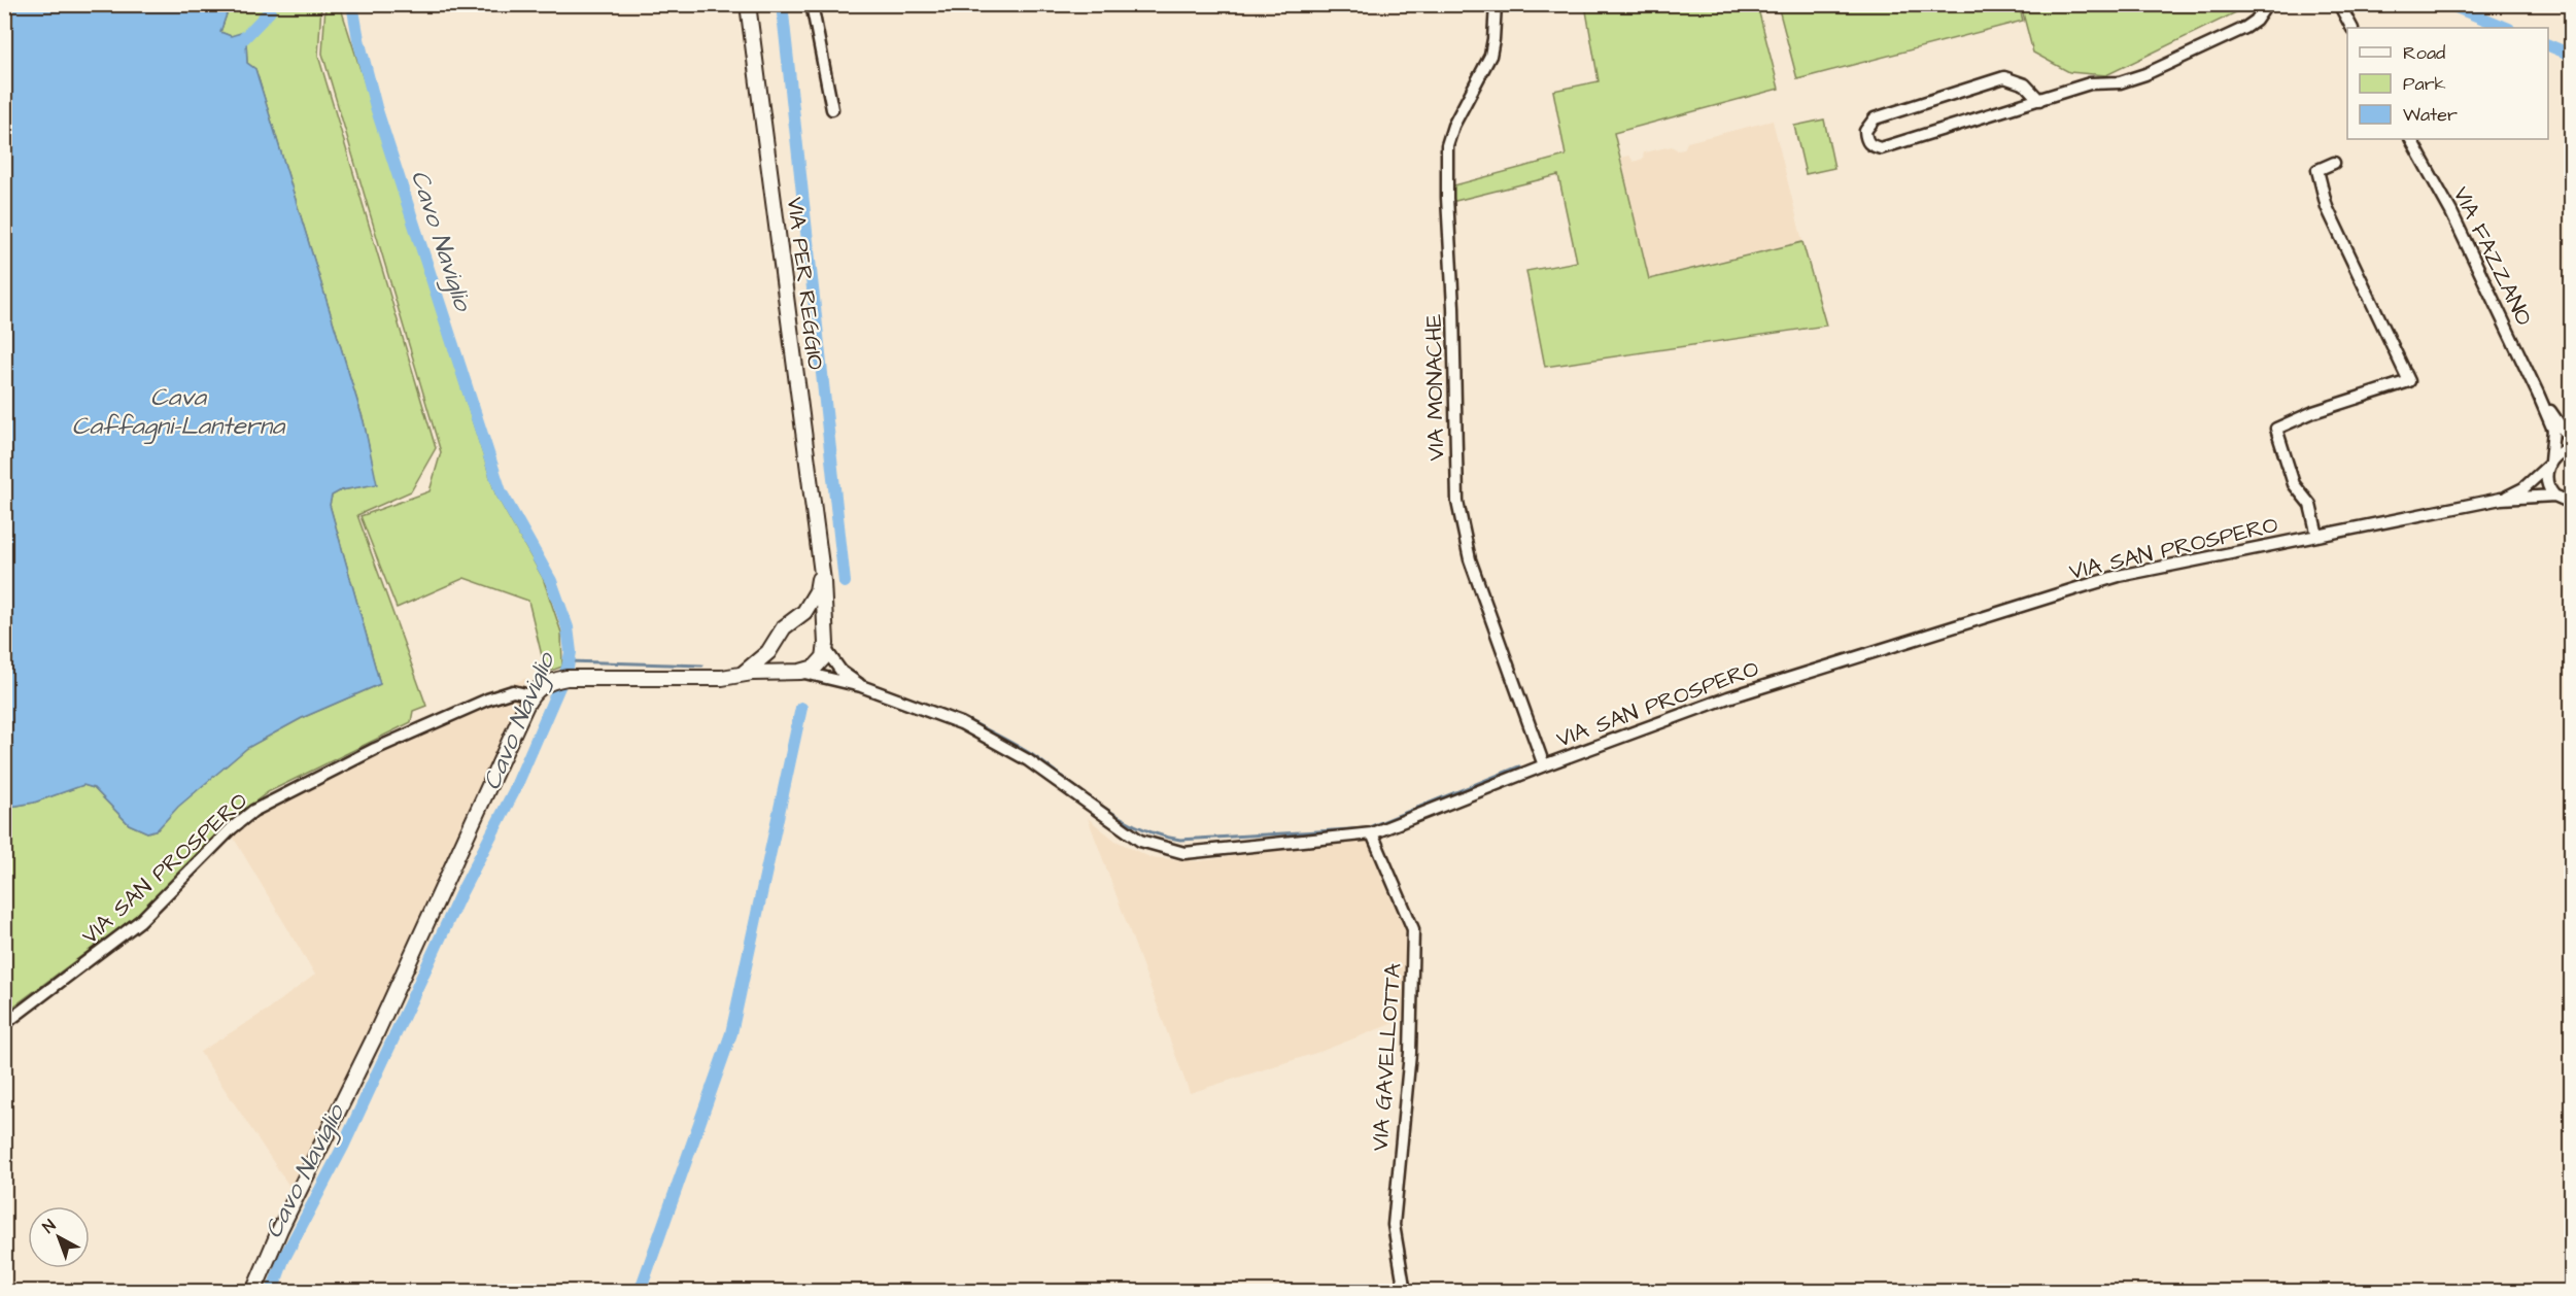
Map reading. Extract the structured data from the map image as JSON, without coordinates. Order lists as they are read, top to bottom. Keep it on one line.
{"streets":{"main road":["VIA PER REGGIO"],"street":["VIA FAZZANO","VIA MONACHE","VIA SAN PROSPERO","VIA GAVELLOTTA"]},"crossings":[["VIA FAZZANO","VIA SAN PROSPERO"],["VIA PER REGGIO","VIA SAN PROSPERO"],["VIA MONACHE","VIA SAN PROSPERO"],["VIA SAN PROSPERO","VIA GAVELLOTTA"]],"water":["Cavo Naviglio","Cava Caffagni-Lanterna"],"legend":["Road","Park","Water"],"north":"top left"}
